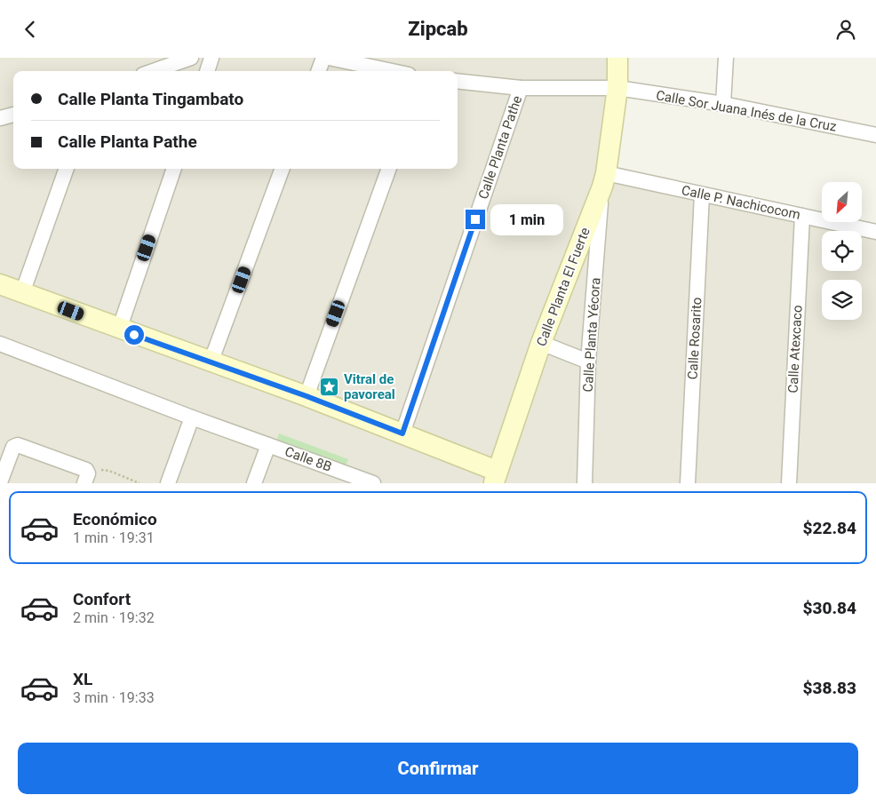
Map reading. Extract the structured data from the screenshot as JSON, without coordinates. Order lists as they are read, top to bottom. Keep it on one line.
{"streets":{"main road":["Calle Planta El Fuerte"],"street":["Calle Sor Juana Inés de la Cruz","Calle Planta Pathe","Calle P. Nachicocom","Calle Planta Yécora","Calle Rosarito","Calle Atexcaco","Calle 8B"]},"crossings":[["Calle Sor Juana Inés de la Cruz","Calle Planta Pathe"],["Calle Sor Juana Inés de la Cruz","Calle Planta El Fuerte"],["Calle P. Nachicocom","Calle Planta El Fuerte"],["Calle P. Nachicocom","Calle Planta Yécora"],["Calle P. Nachicocom","Calle Rosarito"],["Calle P. Nachicocom","Calle Atexcaco"],["Calle Planta El Fuerte","Calle Planta Yécora"]],"places":{"place":["Vitral de pavoreal"]},"north":"bottom left","page":{"header":"Zipcab","banner":["Calle Planta Tingambato","Calle Planta Pathe"],"bubble":"1 min","list":[{"name":"Económico","note":"1 min · 19:31","value":"$22.84"},{"name":"Confort","note":"2 min · 19:32","value":"$30.84"},{"name":"XL","note":"3 min · 19:33","value":"$38.83"}],"buttons":"Confirmar"}}
